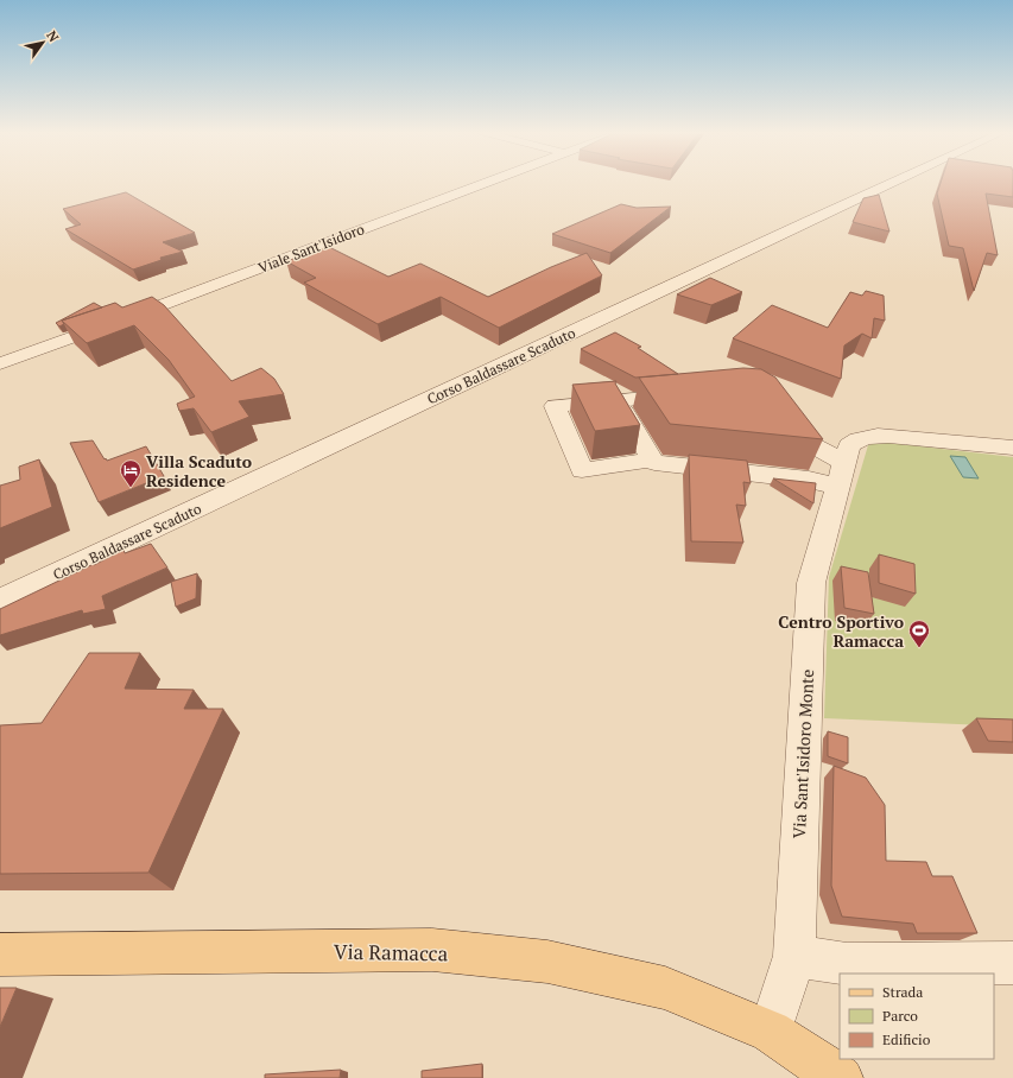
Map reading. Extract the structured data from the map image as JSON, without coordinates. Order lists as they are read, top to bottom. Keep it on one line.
{"streets":{"main road":["Via Ramacca"],"street":["Viale Sant'Isidoro","Corso Baldassare Scaduto","Via Sant'Isidoro Monte"]},"crossings":[["Via Sant'Isidoro Monte","Via Ramacca"]],"places":{"hotel":["Villa Scaduto Residence"],"sports":["Centro Sportivo Ramacca"]},"legend":["Strada","Parco","Edificio"],"north":"top right"}
